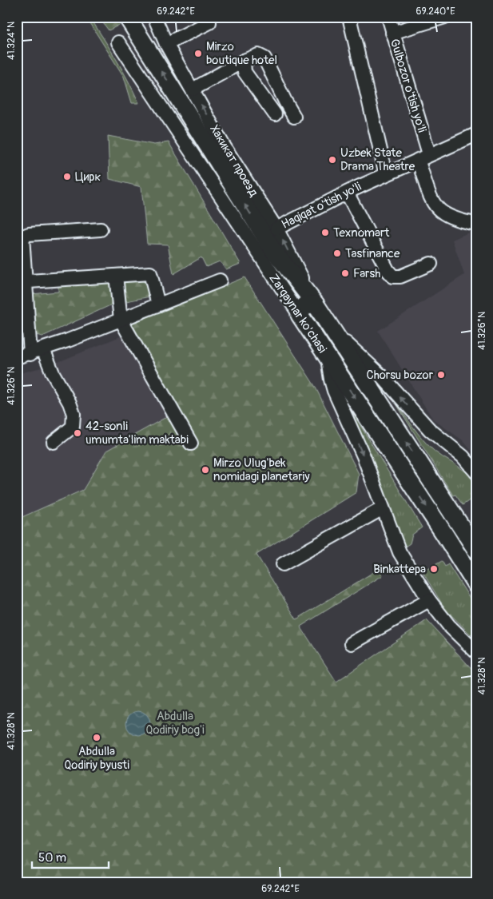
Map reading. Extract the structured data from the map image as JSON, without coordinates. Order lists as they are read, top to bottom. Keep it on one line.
{"streets":{"main road":["Zarqaynar ko'chasi"],"street":["Gulbozor o'tish yo'li","Хакикат проезд","Haqiqat o'tish yo'li"]},"crossings":[["Gulbozor o'tish yo'li","Haqiqat o'tish yo'li"],["Хакикат проезд","Haqiqat o'tish yo'li"],["Хакикат проезд","Zarqaynar ko'chasi"]],"one_way":["Хакикат проезд"],"parks":["Abdulla Qodiriy bog'i"],"places":["Mirzo boutique hotel","Uzbek State Drama Theatre","Цирк","Texnomart","Tasfinance","Farsh","Chorsu bozor","42-sonli umumta'lim maktabi","Mirzo Ulug'bek nomidagi planetariy","Binkattepa","Abdulla Qodiriy byusti"],"scale_bar":"50 m","coordinates":["69.242°E","69.240°E","41.324°N","41.326°N","41.328°N"]}
